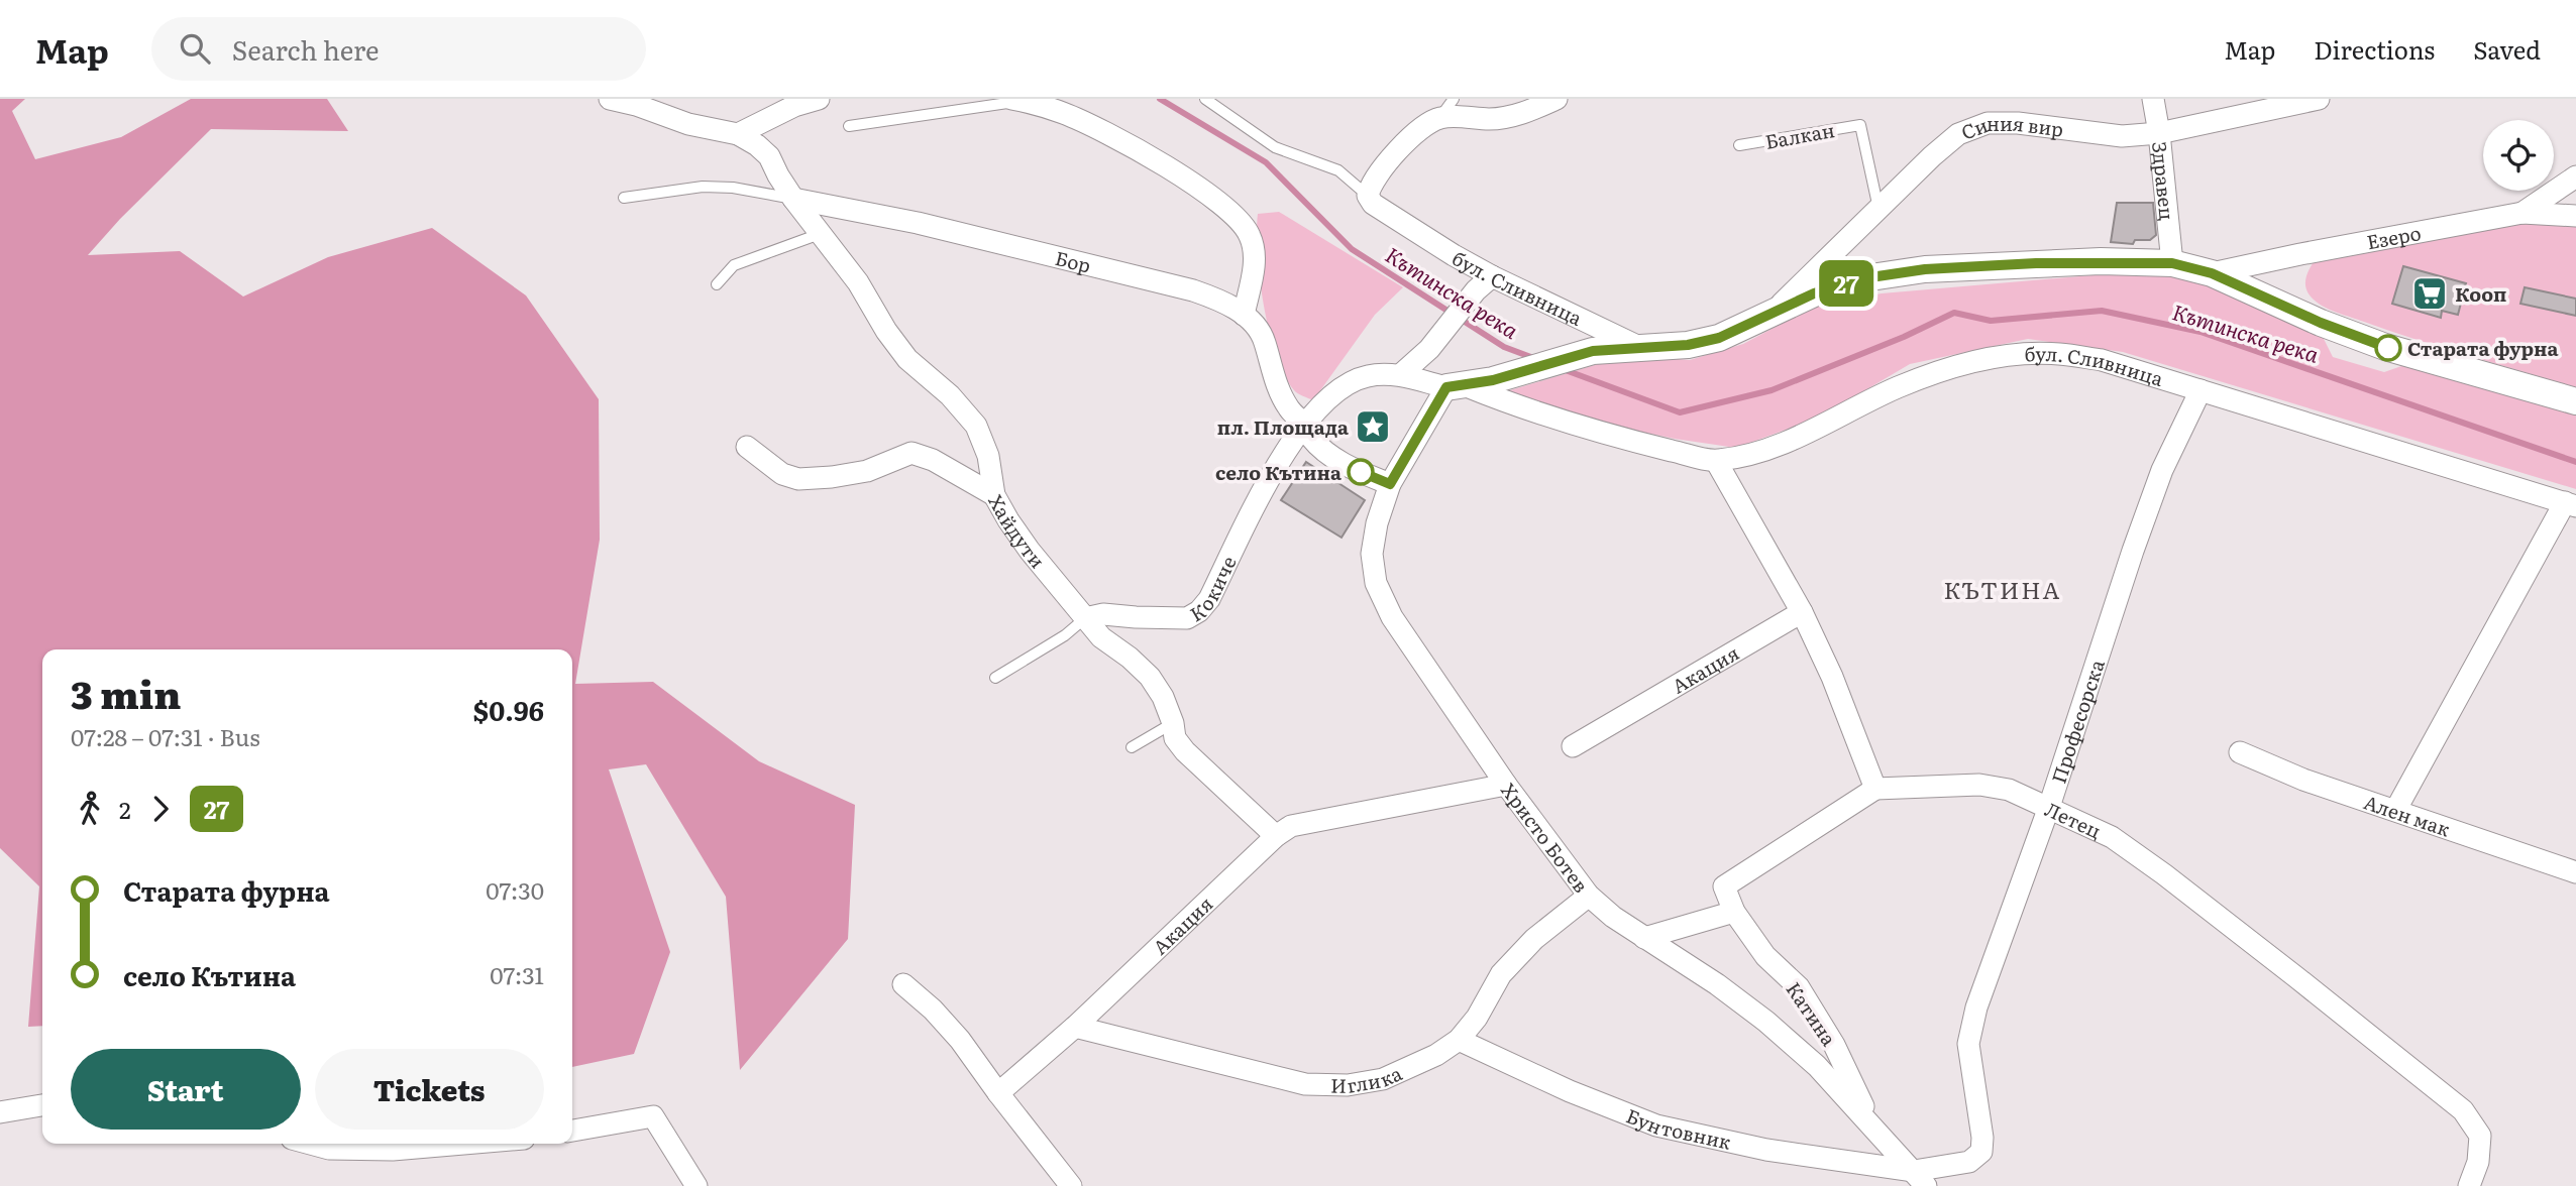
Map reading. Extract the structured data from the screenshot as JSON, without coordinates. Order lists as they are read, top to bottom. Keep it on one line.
{"streets":{"street":["Синия вир","Здравец","Езеро","Бор","бул. Сливница","Хайдути","Кокиче","Акация","Професорска","Ален мак","Летец","Христо Ботев","Катина","Иглика","Бунтовник"],"lane":["Балкан"]},"crossings":[["Синия вир","Балкан"],["Синия вир","Здравец"],["Синия вир","бул. Сливница"],["Здравец","бул. Сливница"],["Езеро","бул. Сливница"],["Бор","Хайдути"],["Бор","Кокиче"],["Бор","Христо Ботев"],["бул. Сливница","Кокиче"],["бул. Сливница","Професорска"],["бул. Сливница","Ален мак"],["бул. Сливница","Христо Ботев"],["Хайдути","Кокиче"],["Хайдути","Акация"],["Акация","Христо Ботев"],["Акация","Иглика"],["Професорска","Летец"],["Професорска","Христо Ботев"],["Професорска","Бунтовник"],["Летец","Катина"],["Христо Ботев","Катина"],["Христо Ботев","Иглика"],["Христо Ботев","Бунтовник"],["Иглика","Бунтовник"]],"districts":["КЪТИНА"],"water":["Кътинска река"],"places":{"supermarket":["Кооп"],"other":["Старата фурна","село Кътина"],"place":["пл. Площада"]},"lines":["bus line 27"],"page":{"header":"Map","search":"Search here","nav":["Map","Directions","Saved"],"on_map":"27","heading":["3 min","07:28 – 07:31 · Bus","$0.96"],"legs":["2","27"],"list":[{"name":"Старата фурна","value":"07:30"},{"name":"село Кътина","value":"07:31"}],"buttons":["Start","Tickets"]}}
